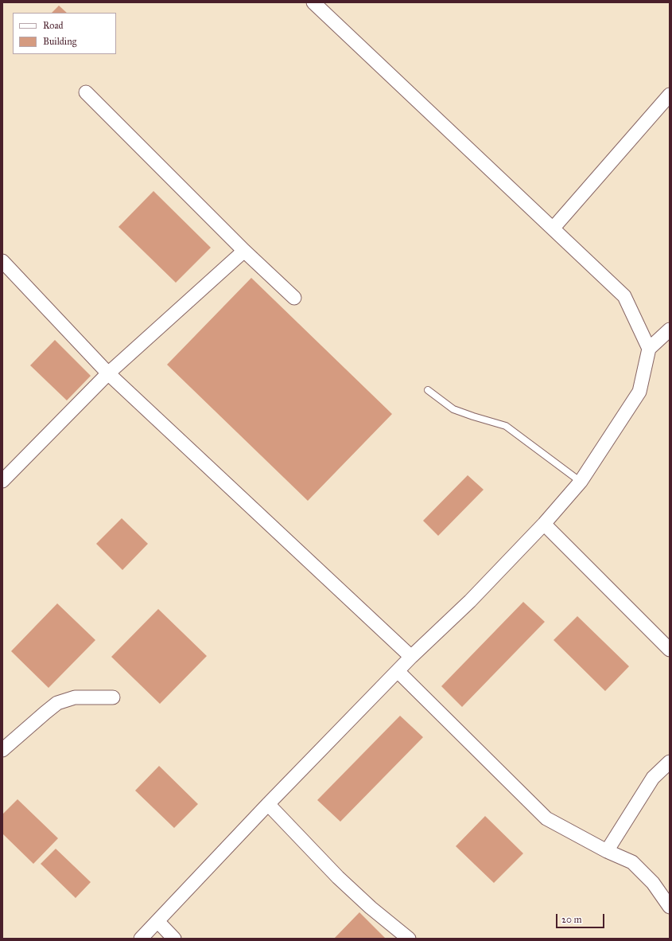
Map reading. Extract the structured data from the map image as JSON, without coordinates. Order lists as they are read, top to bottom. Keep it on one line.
{"legend":["Road","Building"],"scale_bar":"20 m"}
